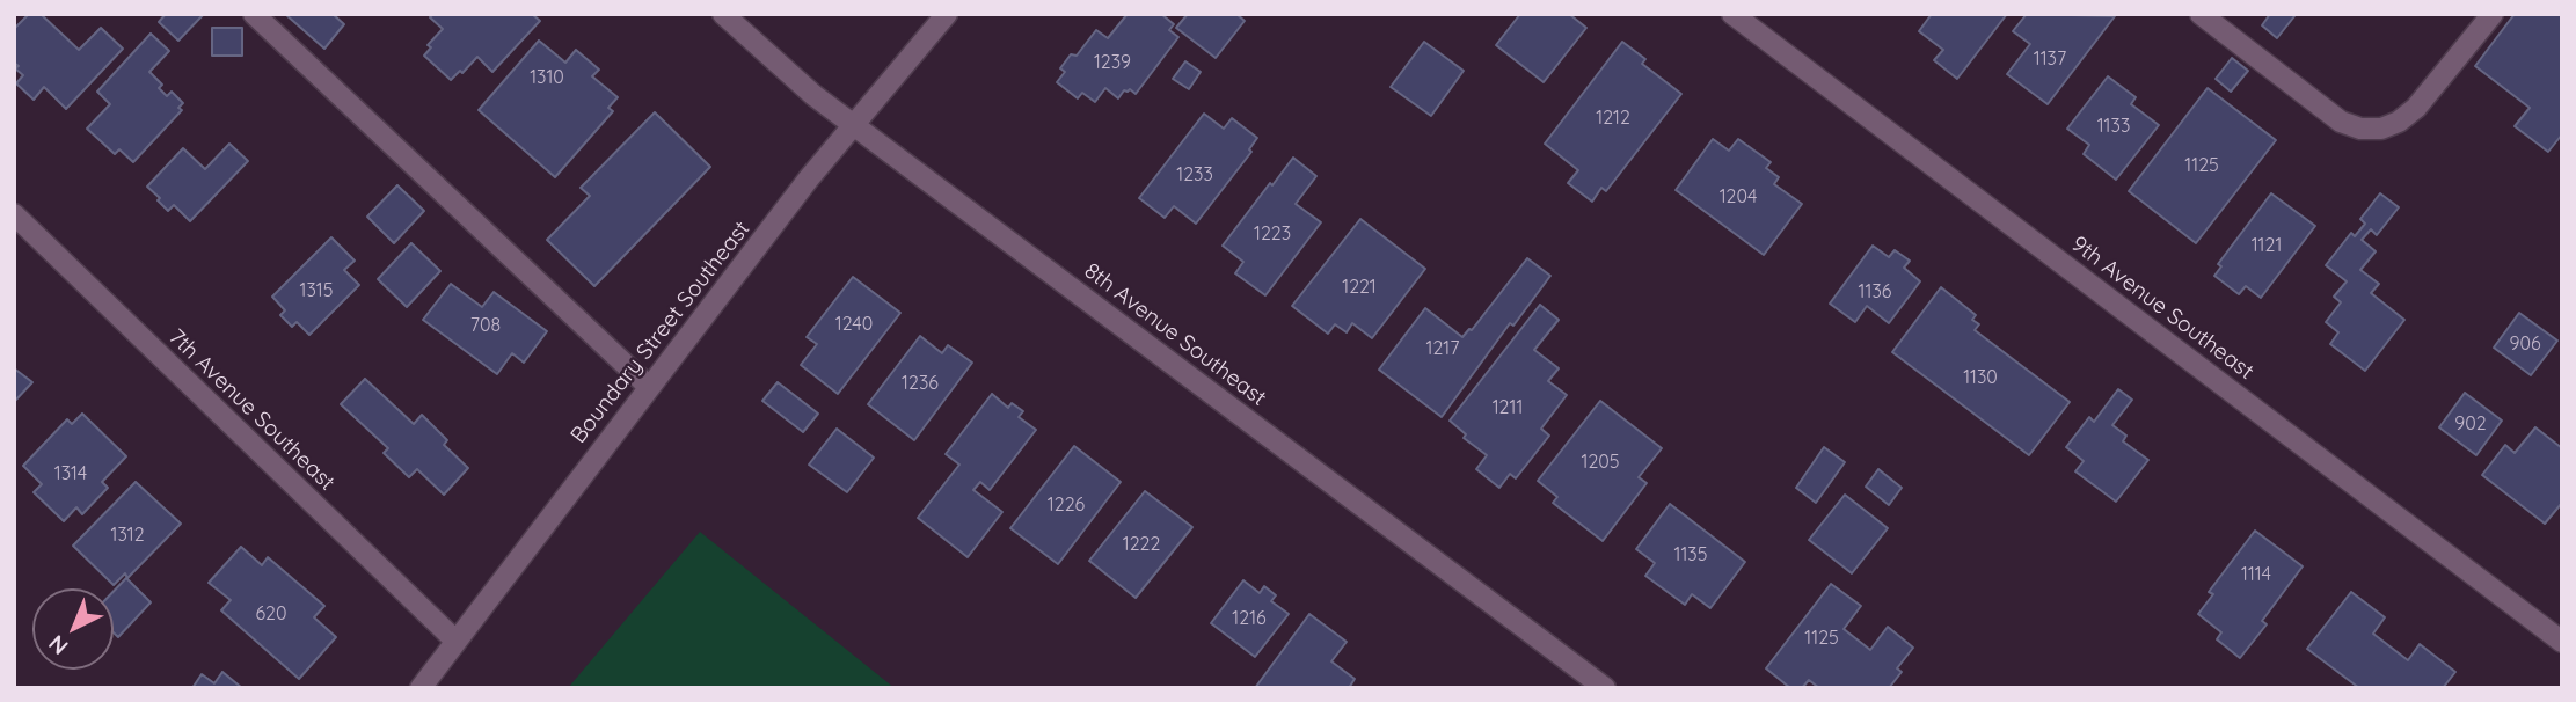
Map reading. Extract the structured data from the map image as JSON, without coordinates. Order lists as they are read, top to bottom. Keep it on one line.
{"streets":{"street":["9th Avenue Southeast","Boundary Street Southeast","8th Avenue Southeast","7th Avenue Southeast"]},"crossings":[["Boundary Street Southeast","8th Avenue Southeast"],["Boundary Street Southeast","7th Avenue Southeast"]],"house_numbers":["1137","1239","1310","1212","1133","1125","1233","1204","1223","1121","1221","1315","1136","1240","708","906","1217","1130","1236","1211","902","1205","1314","1226","1312","1222","1135","1114","620","1216","1125"],"north":"bottom left"}
